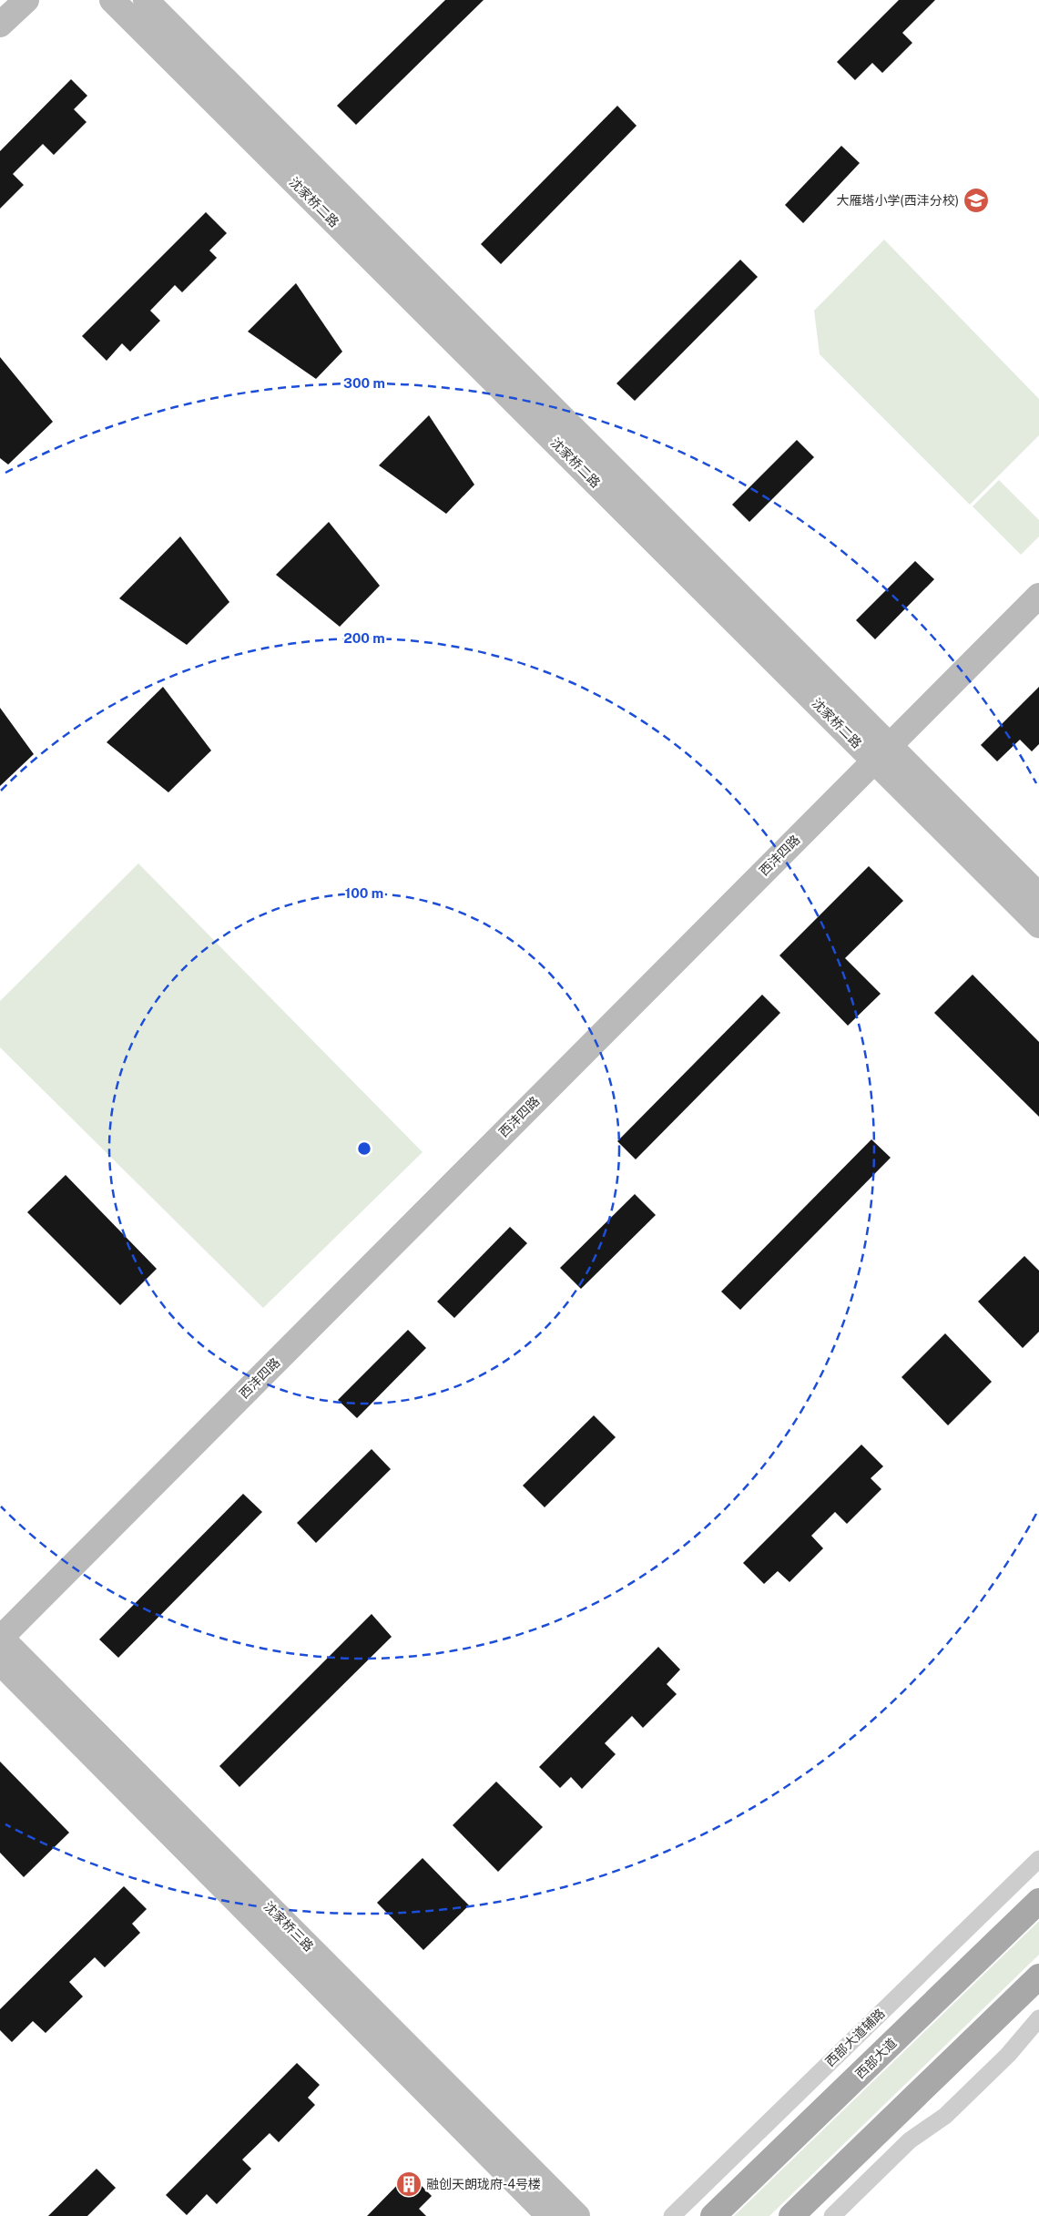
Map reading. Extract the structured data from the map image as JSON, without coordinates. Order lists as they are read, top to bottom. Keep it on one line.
{"streets":{"main road":["西部大道"],"street":["沈家桥二路","西沣四路","沈家桥三路","西部大道辅路"]},"crossings":[["沈家桥二路","西沣四路"],["西沣四路","沈家桥三路"]],"places":{"school or university":["大雁塔小学(西沣分校)"],"building":["融创天朗珑府-4号楼"]},"rings":["300 m","200 m","100 m"]}
